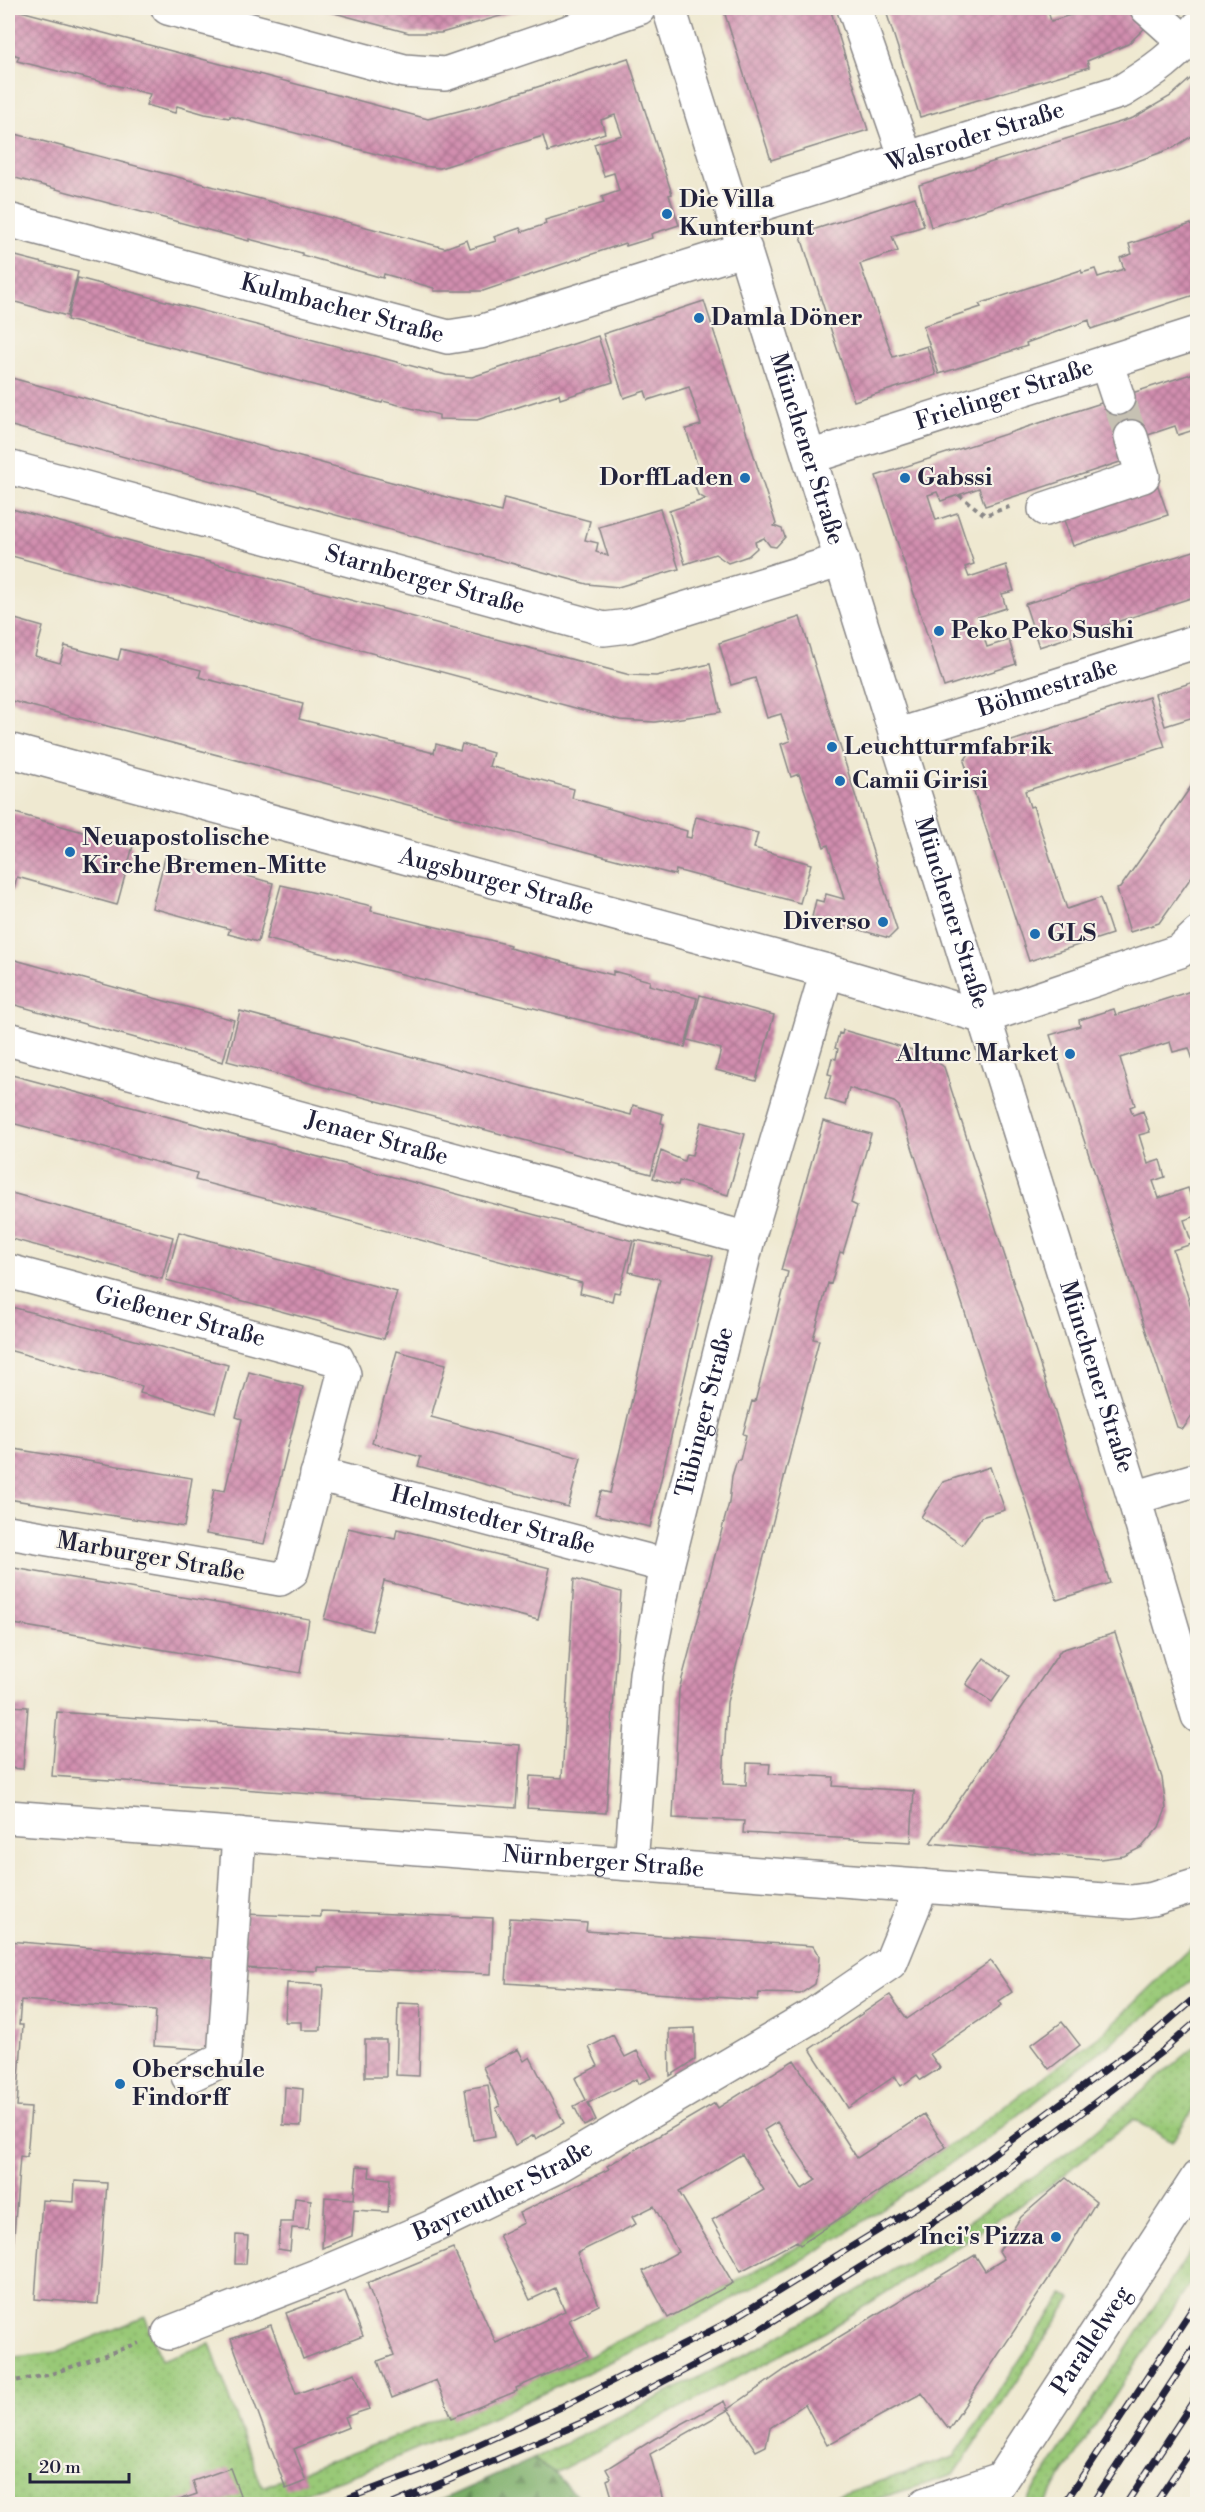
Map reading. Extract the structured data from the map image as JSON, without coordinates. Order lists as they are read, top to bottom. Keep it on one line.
{"streets":{"main road":["Walsroder Straße","Kulmbacher Straße","Frielinger Straße","Münchener Straße","Starnberger Straße","Böhmestraße","Augsburger Straße","Jenaer Straße","Gießener Straße","Tübinger Straße","Helmstedter Straße","Marburger Straße","Nürnberger Straße","Bayreuther Straße","Parallelweg"]},"crossings":[["Walsroder Straße","Münchener Straße"],["Kulmbacher Straße","Münchener Straße"],["Frielinger Straße","Münchener Straße"],["Münchener Straße","Starnberger Straße"],["Münchener Straße","Böhmestraße"],["Münchener Straße","Augsburger Straße"],["Augsburger Straße","Tübinger Straße"],["Jenaer Straße","Tübinger Straße"],["Gießener Straße","Helmstedter Straße"],["Gießener Straße","Marburger Straße"],["Tübinger Straße","Helmstedter Straße"],["Tübinger Straße","Nürnberger Straße"],["Helmstedter Straße","Marburger Straße"],["Nürnberger Straße","Bayreuther Straße"]],"places":["Die Villa Kunterbunt","Damla Döner","DorffLaden","Gabssi","Peko Peko Sushi","Leuchtturmfabrik","Camii Girisi","Neuapostolische Kirche Bremen-Mitte","Diverso","GLS","Altunc Market","Oberschule Findorff","Inci's Pizza"],"scale_bar":"20 m"}
